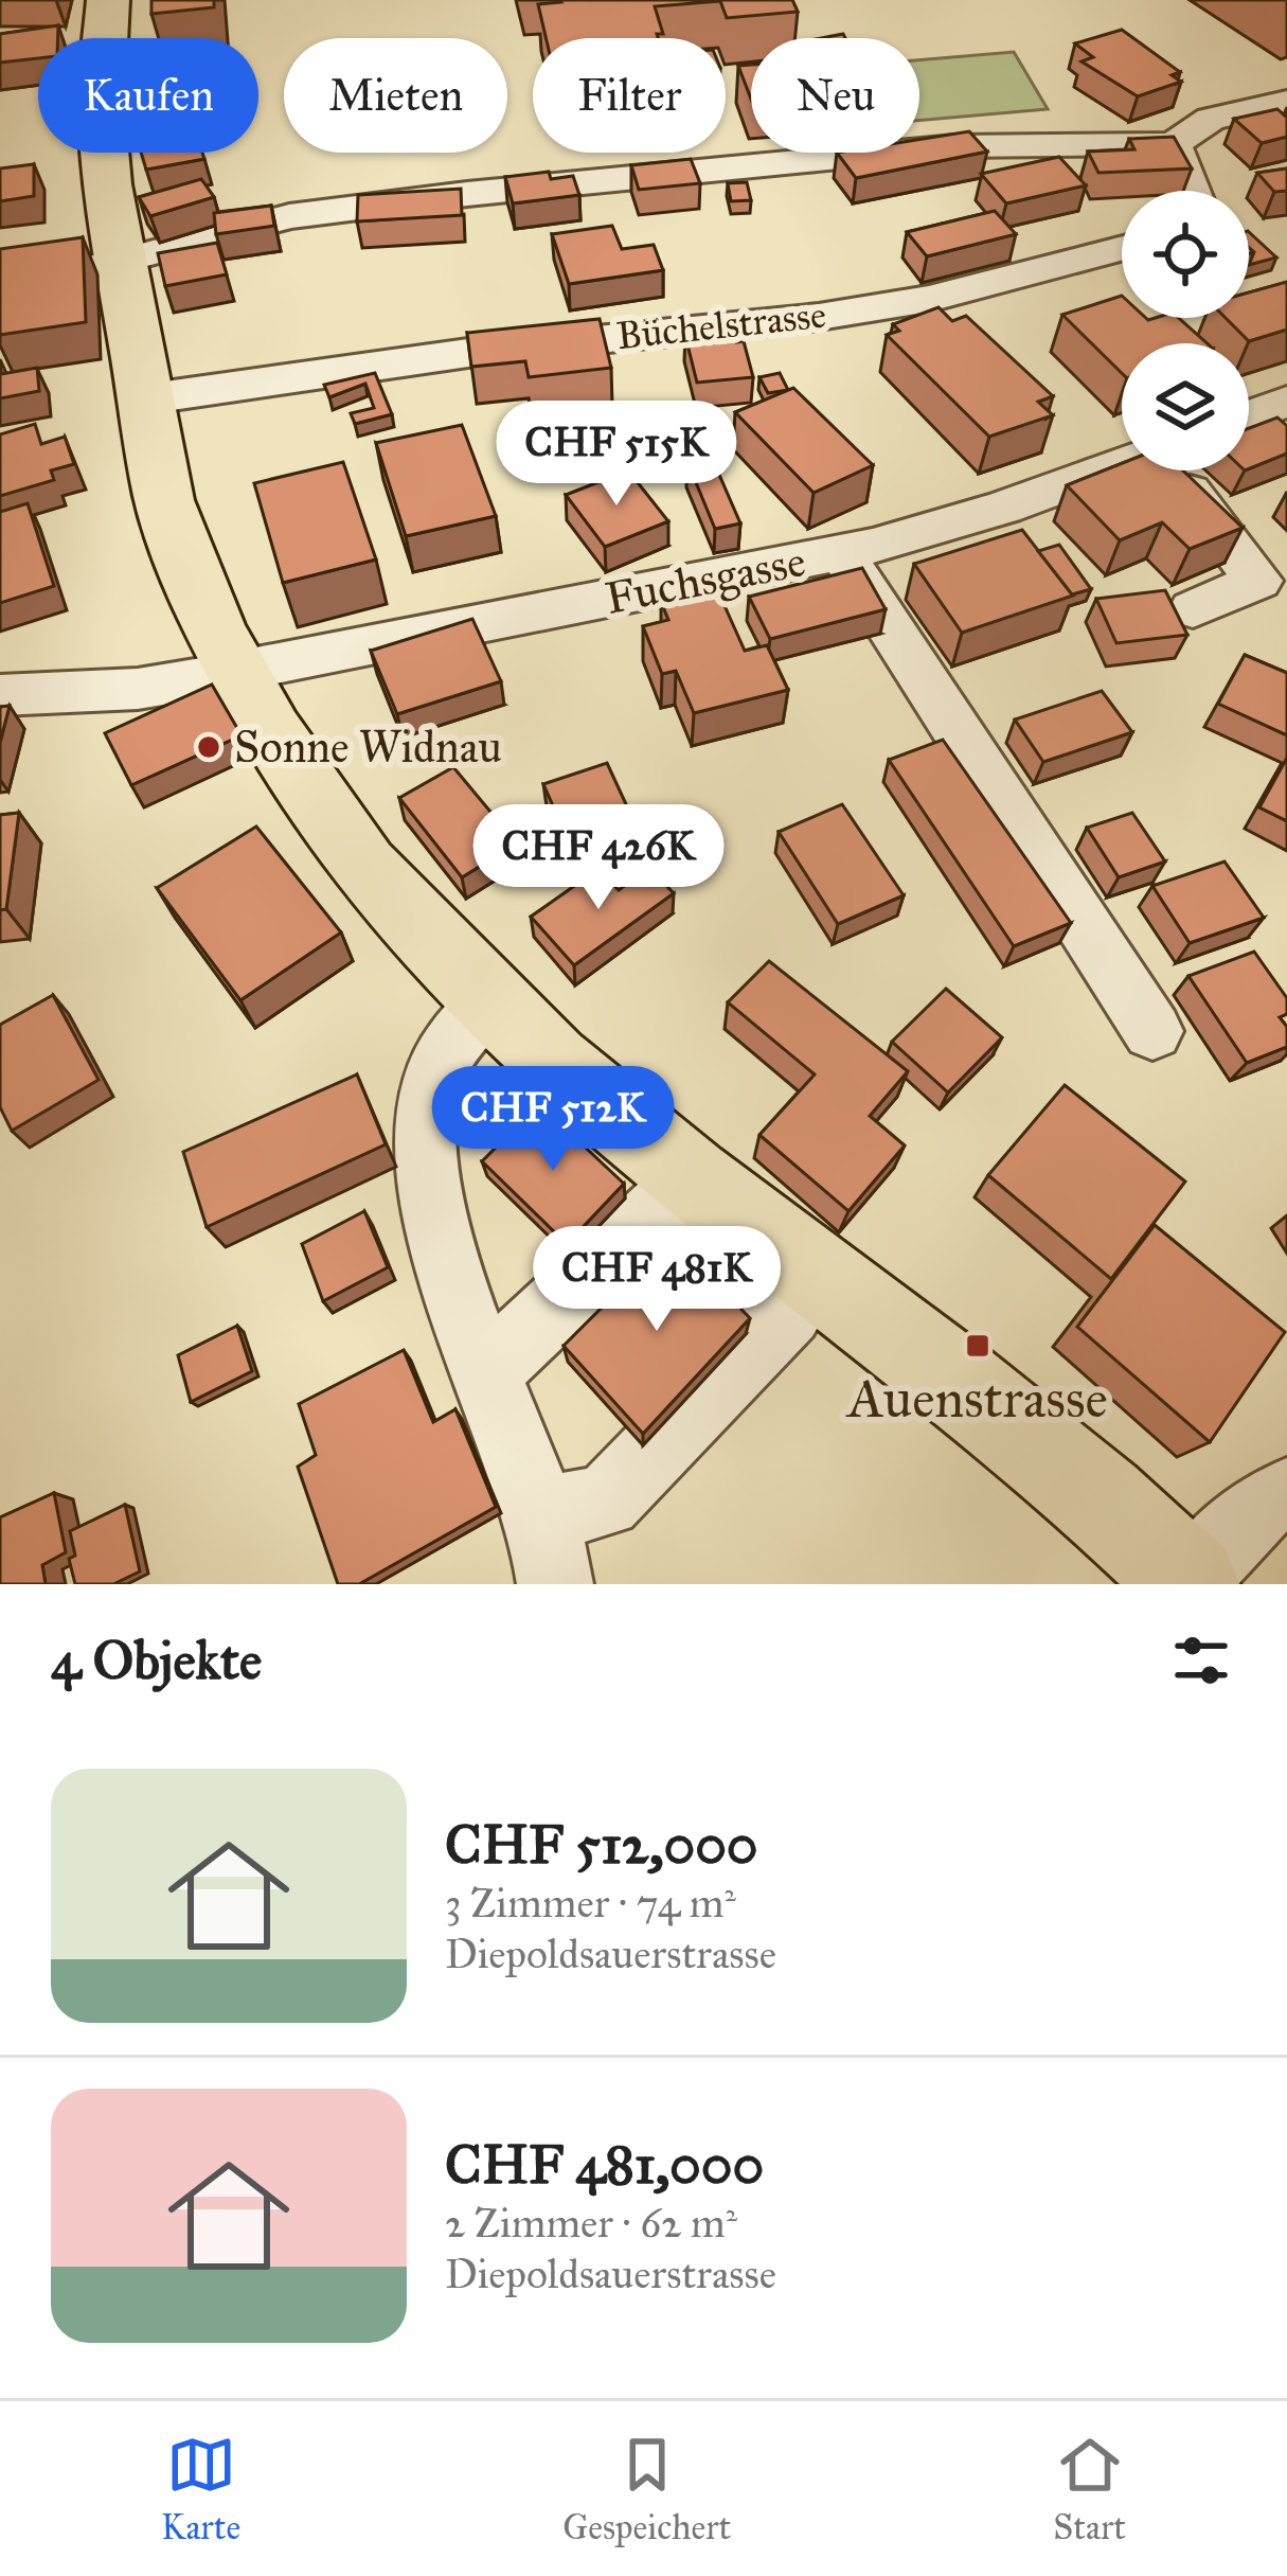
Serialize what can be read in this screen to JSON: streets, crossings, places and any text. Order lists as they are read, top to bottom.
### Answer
{
  "streets": {
    "street": ["Büchelstrasse", "Fuchsgasse"]
  },
  "places": {
    "other": ["Sonne Widnau"],
    "transit": ["Auenstrasse"]
  },
  "page": {
    "chip": [
      "Kaufen",
      "Mieten",
      "Filter",
      "Neu"
    ],
    "price": [
      "CHF 515K",
      "CHF 426K",
      "CHF 512K",
      "CHF 481K"
    ],
    "heading": "4 Objekte",
    "list": [
      {
        "name": "CHF 512,000",
        "note": "3 Zimmer · 74 m² · Diepoldsauerstrasse"
      },
      {
        "name": "CHF 481,000",
        "note": "2 Zimmer · 62 m² · Diepoldsauerstrasse"
      }
    ],
    "tabs": ["Karte", "Gespeichert", "Start"]
  }
}
